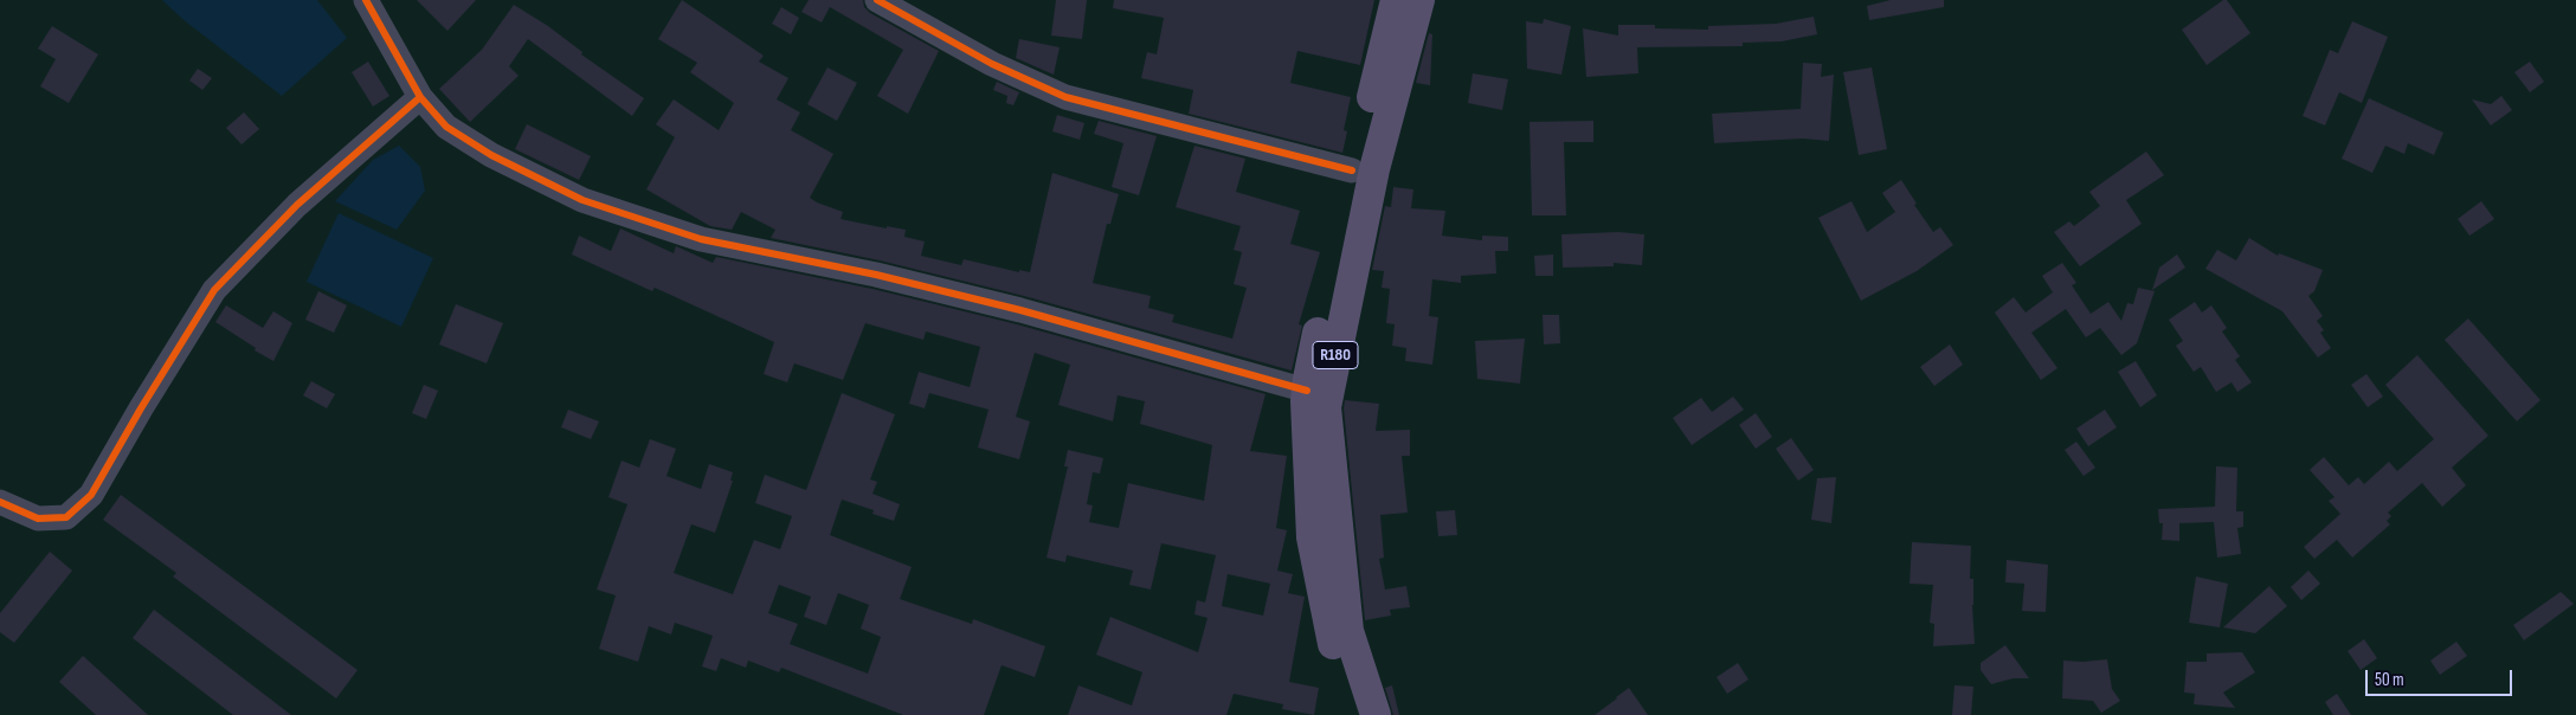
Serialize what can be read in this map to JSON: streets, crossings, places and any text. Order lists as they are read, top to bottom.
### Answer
{
  "streets": {
    "main road": ["R180"]
  },
  "scale_bar": "50 m"
}
